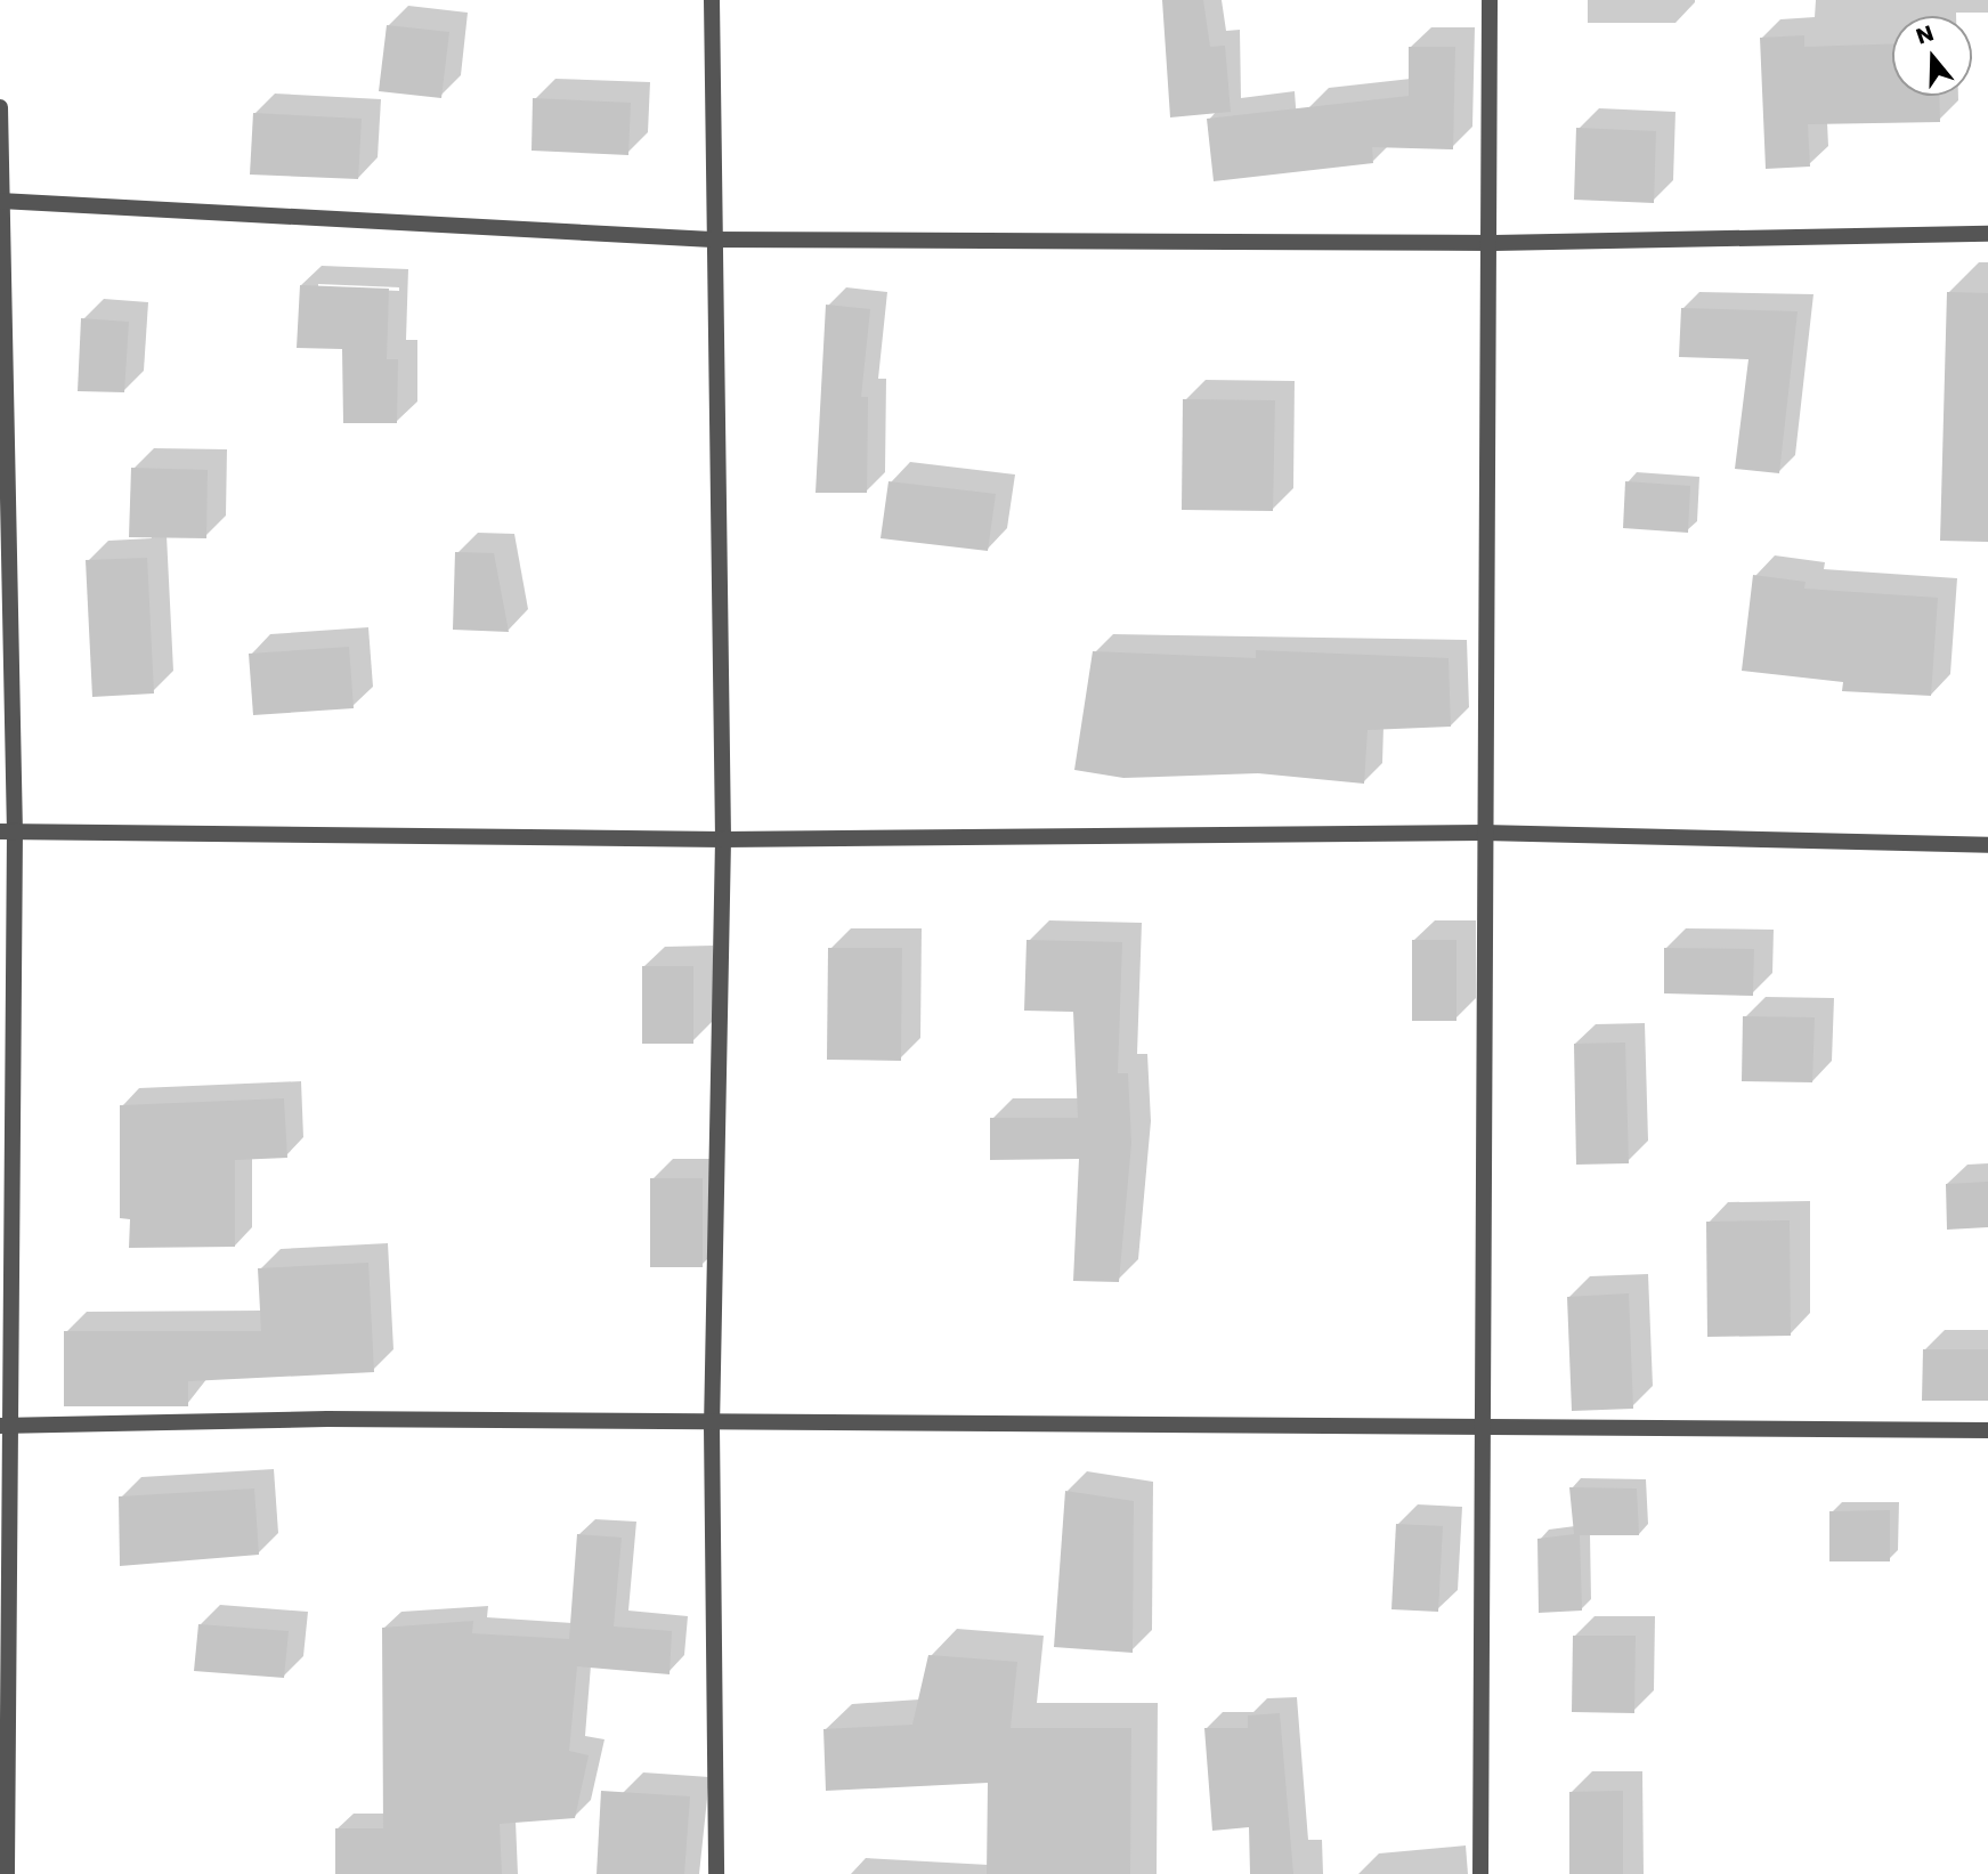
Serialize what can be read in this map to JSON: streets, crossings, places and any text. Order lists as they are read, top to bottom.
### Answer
{
  "north": "top"
}
